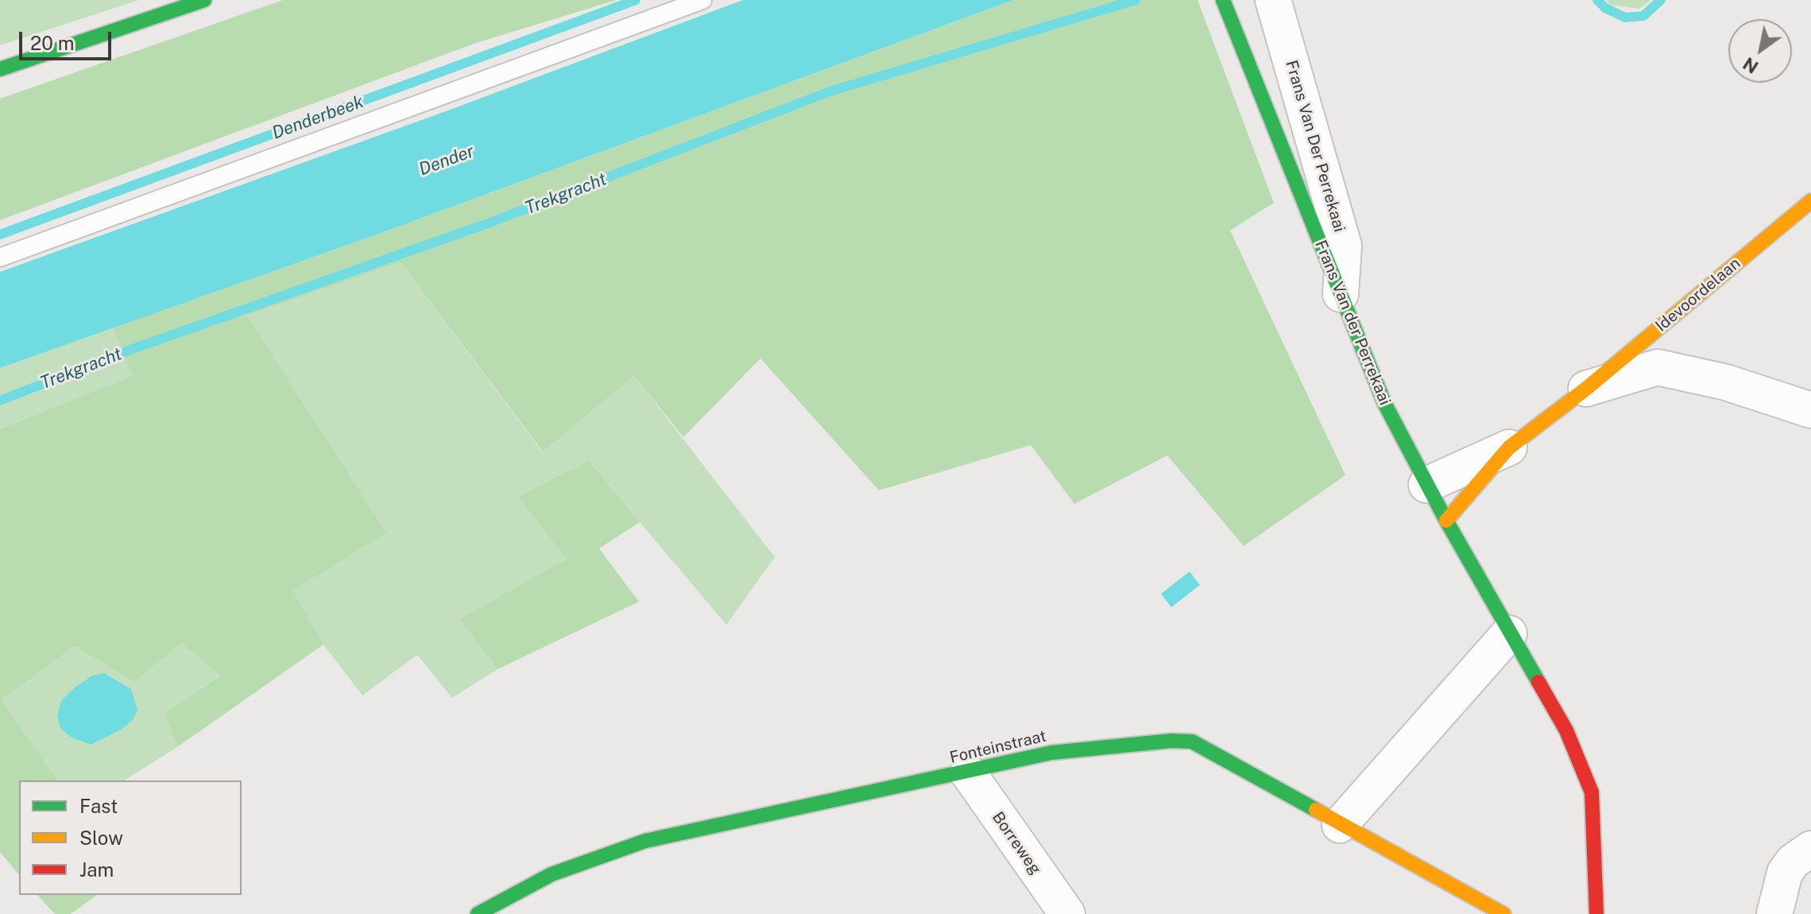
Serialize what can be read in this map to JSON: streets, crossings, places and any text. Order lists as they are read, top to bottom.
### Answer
{
  "streets": {
    "street": [
      "Frans Van Der Perrekaai",
      "Idevoordelaan",
      "Frans Van der Perrekaai",
      "Fonteinstraat",
      "Borreweg"
    ]
  },
  "crossings": [
    ["Frans Van Der Perrekaai", "Frans Van der Perrekaai"],
    ["Idevoordelaan", "Frans Van der Perrekaai"],
    ["Fonteinstraat", "Borreweg"]
  ],
  "water": ["Denderbeek", "Dender", "Trekgracht"],
  "legend": ["Fast", "Slow", "Jam"],
  "scale_bar": "20 m",
  "north": "bottom left"
}
